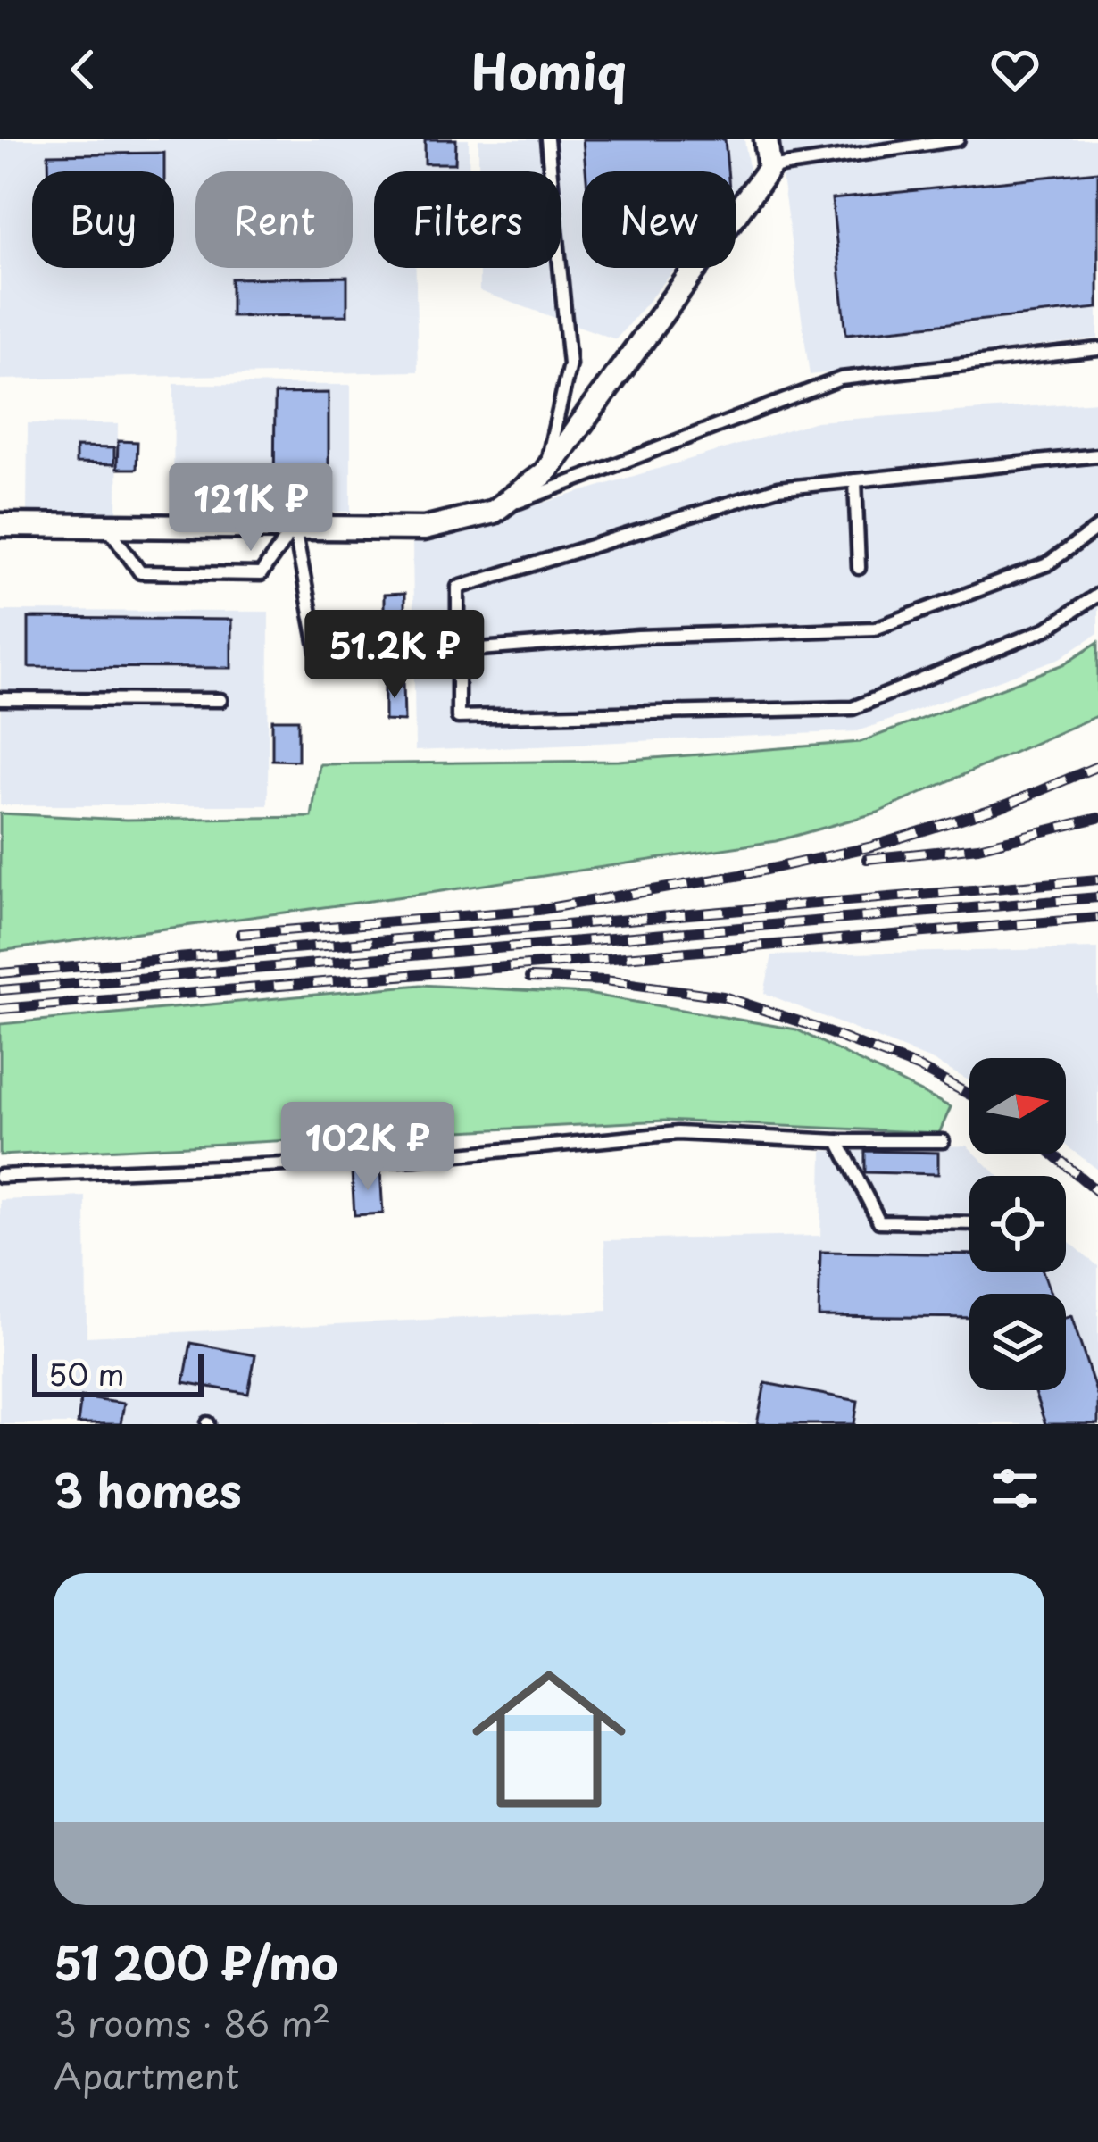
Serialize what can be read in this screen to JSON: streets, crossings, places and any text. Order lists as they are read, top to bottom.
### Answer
{
  "scale_bar": "50 m",
  "north": "right",
  "page": {
    "header": "Homiq",
    "chip": [
      "Buy",
      "Rent",
      "Filters",
      "New"
    ],
    "price": ["121K ₽", "51.2K ₽", "102K ₽"],
    "scale": "50 m",
    "heading": "3 homes",
    "list": [
      {
        "name": "51 200 ₽/mo",
        "note": "3 rooms · 86 m² · Apartment"
      }
    ]
  }
}
